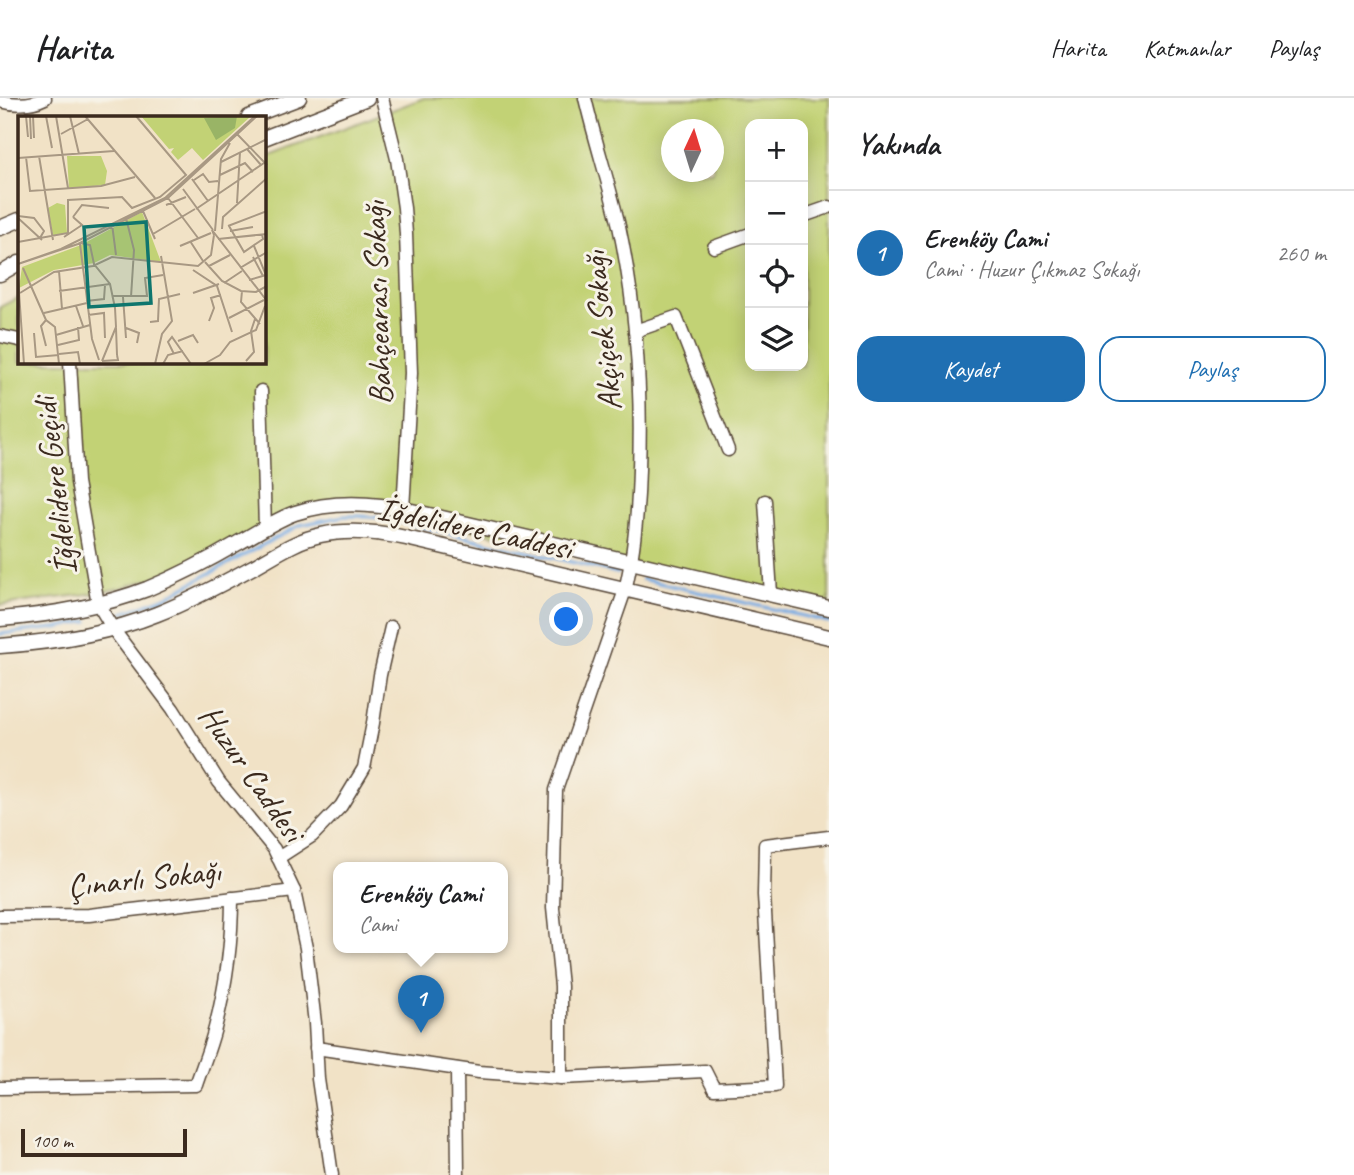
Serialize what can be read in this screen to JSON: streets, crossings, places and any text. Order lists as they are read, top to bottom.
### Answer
{
  "streets": {
    "street": [
      "Bahçearası Sokağı",
      "Akçiçek Sokağı",
      "İğdelidere Geçidi",
      "İğdelidere Caddesi",
      "Huzur Caddesi",
      "Çınarlı Sokağı"
    ]
  },
  "crossings": [
    ["Bahçearası Sokağı", "İğdelidere Caddesi"],
    ["Akçiçek Sokağı", "İğdelidere Caddesi"],
    ["İğdelidere Geçidi", "İğdelidere Caddesi"],
    ["İğdelidere Geçidi", "Huzur Caddesi"],
    ["İğdelidere Caddesi", "Huzur Caddesi"],
    ["Huzur Caddesi", "Çınarlı Sokağı"]
  ],
  "scale_bar": "100 m",
  "north": "top",
  "page": {
    "header": "Harita",
    "nav": ["Harita", "Katmanlar", "Paylaş"],
    "heading": "Yakında",
    "map_buttons": ["+", "−"],
    "list": [
      {
        "mark": "1",
        "name": "Erenköy Cami",
        "note": "Cami · Huzur Çıkmaz Sokağı",
        "value": "260 m"
      }
    ],
    "buttons": ["Kaydet", "Paylaş"],
    "popup": ["Erenköy Cami", "Cami"],
    "pins": "1",
    "scale": "100 m"
  }
}
